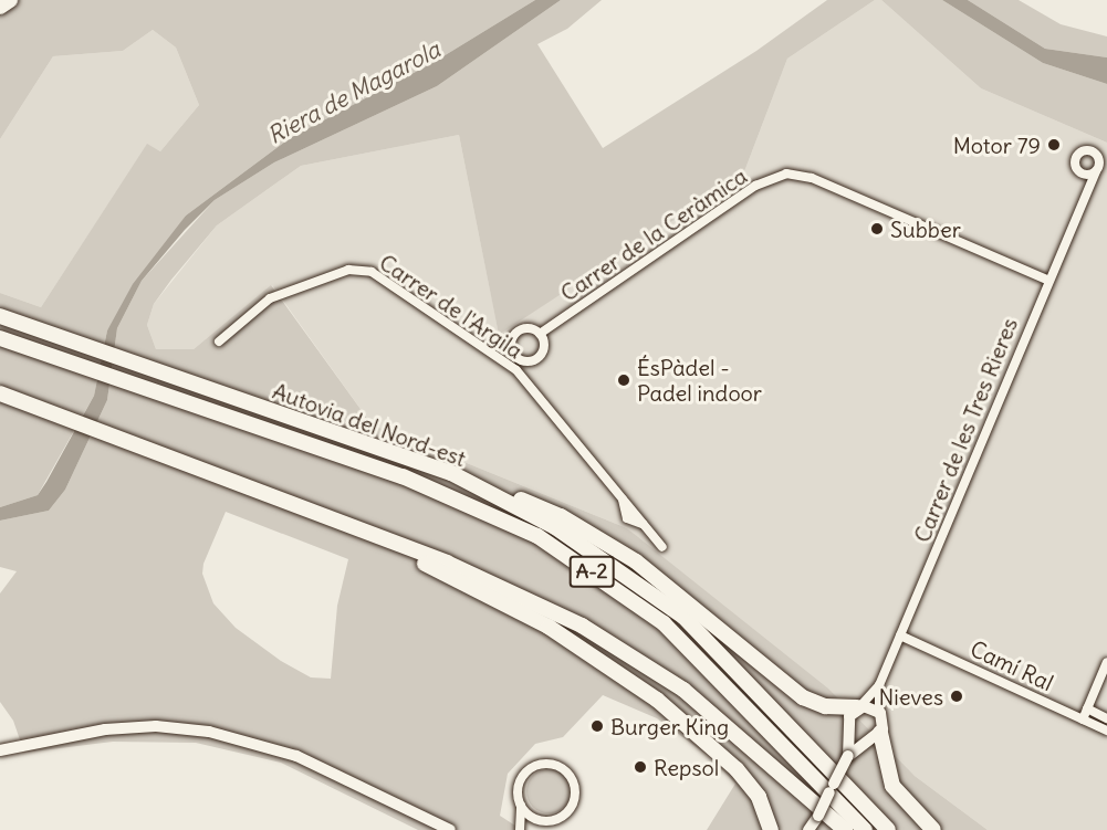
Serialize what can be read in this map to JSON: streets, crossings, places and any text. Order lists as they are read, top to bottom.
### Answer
{
  "streets": {
    "highway": ["Autovia del Nord-est", "A-2"],
    "street": [
      "Carrer de la Ceràmica",
      "Carrer de l'Argila",
      "Carrer de les Tres Rieres",
      "Camí Ral"
    ]
  },
  "crossings": [
    ["Carrer de la Ceràmica", "Carrer de les Tres Rieres"],
    ["Carrer de les Tres Rieres", "Camí Ral"]
  ],
  "water": ["Riera de Magarola"],
  "places": [
    "Motor 79",
    "Subber",
    "ÉsPàdel - Padel indoor",
    "Nieves",
    "Burger King",
    "Repsol"
  ]
}
